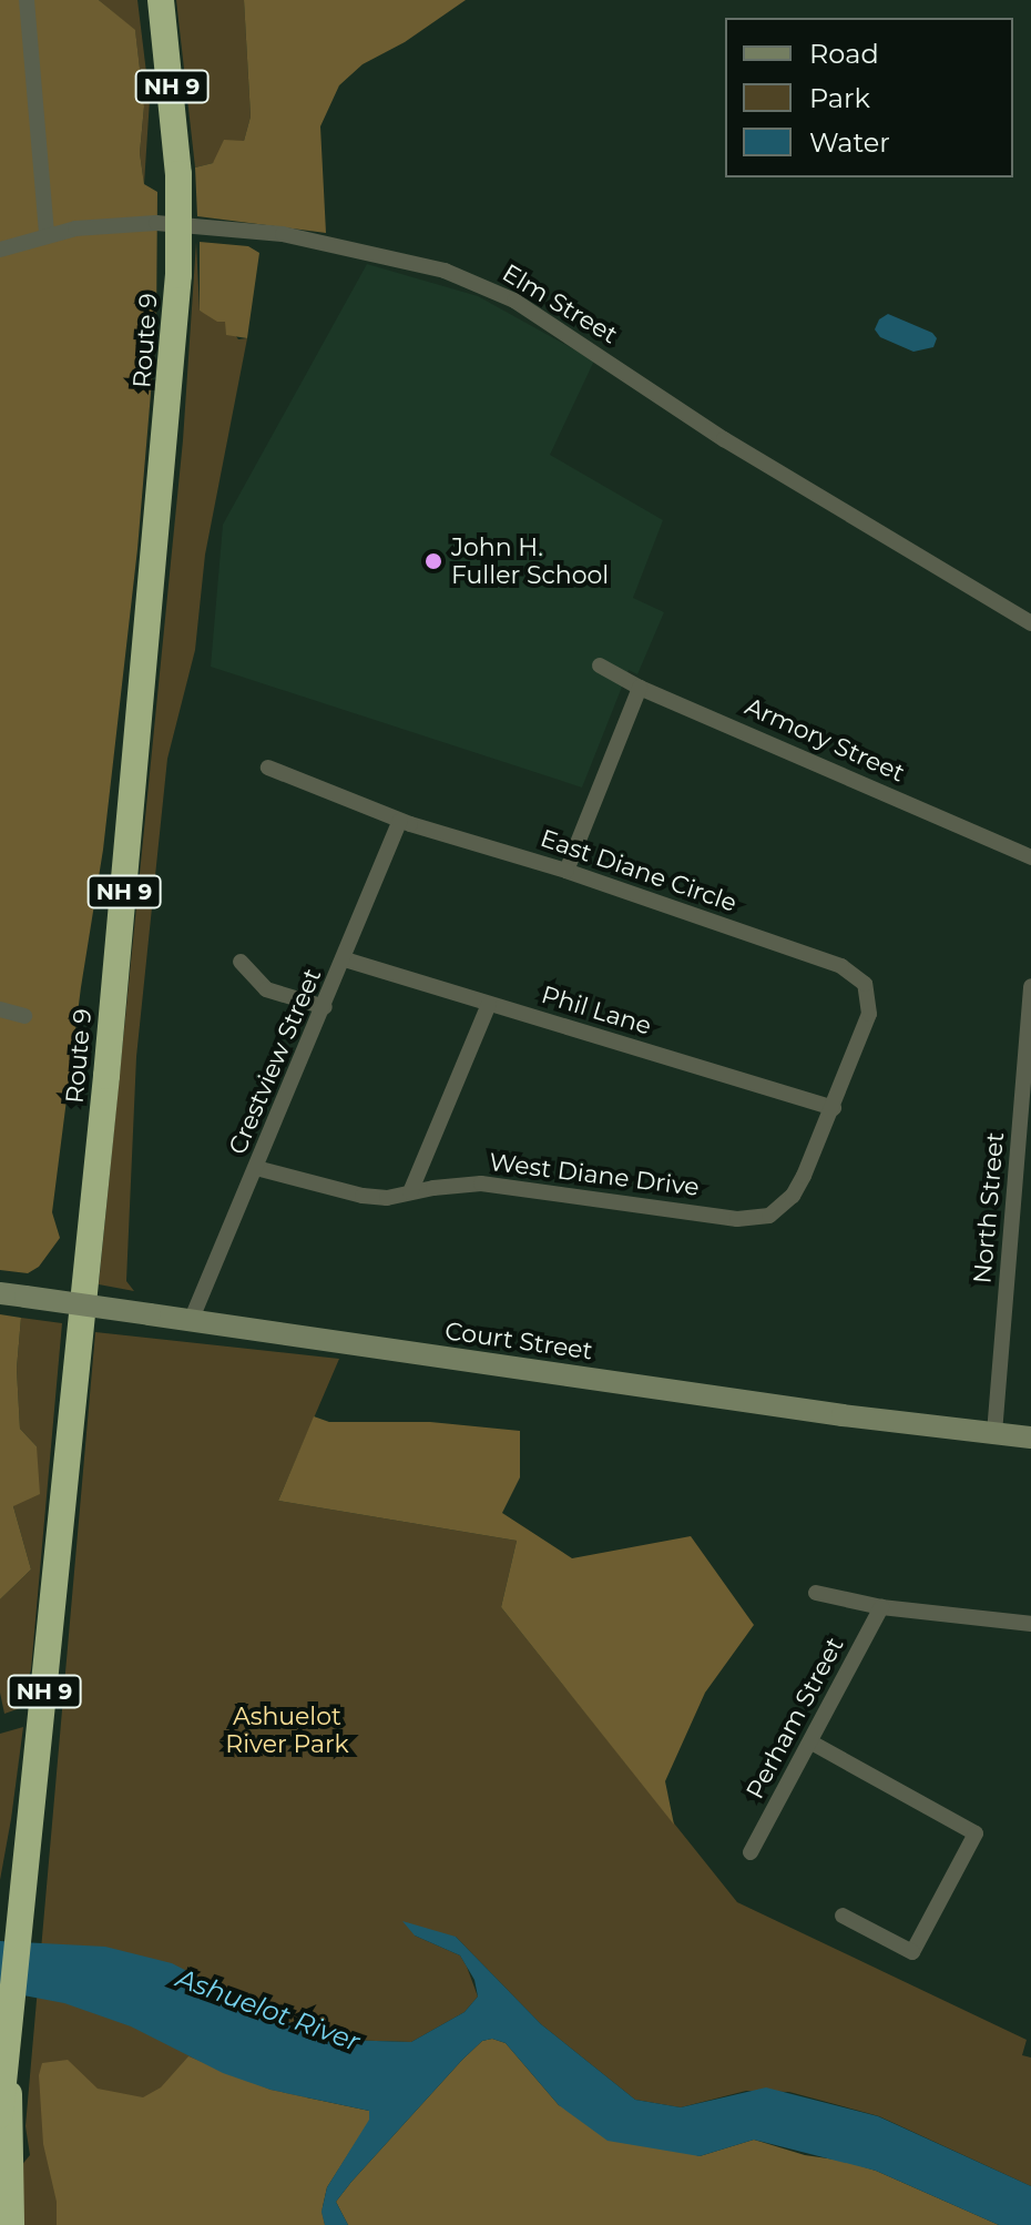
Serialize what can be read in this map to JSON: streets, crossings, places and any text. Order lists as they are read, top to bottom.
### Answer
{
  "streets": {
    "highway": ["NH 9", "Route 9"],
    "main road": ["Court Street"],
    "street": [
      "Elm Street",
      "Armory Street",
      "East Diane Circle",
      "Phil Lane",
      "Crestview Street",
      "West Diane Drive",
      "North Street",
      "Perham Street"
    ]
  },
  "crossings": [
    ["NH 9", "Route 9"],
    ["East Diane Circle", "Phil Lane"],
    ["East Diane Circle", "Crestview Street"],
    ["East Diane Circle", "West Diane Drive"],
    ["Phil Lane", "Crestview Street"],
    ["Phil Lane", "West Diane Drive"],
    ["Crestview Street", "West Diane Drive"],
    ["Crestview Street", "Court Street"],
    ["North Street", "Court Street"]
  ],
  "water": ["Ashuelot River"],
  "parks": ["Ashuelot River Park"],
  "places": ["John H. Fuller School"],
  "legend": ["Road", "Park", "Water"]
}
